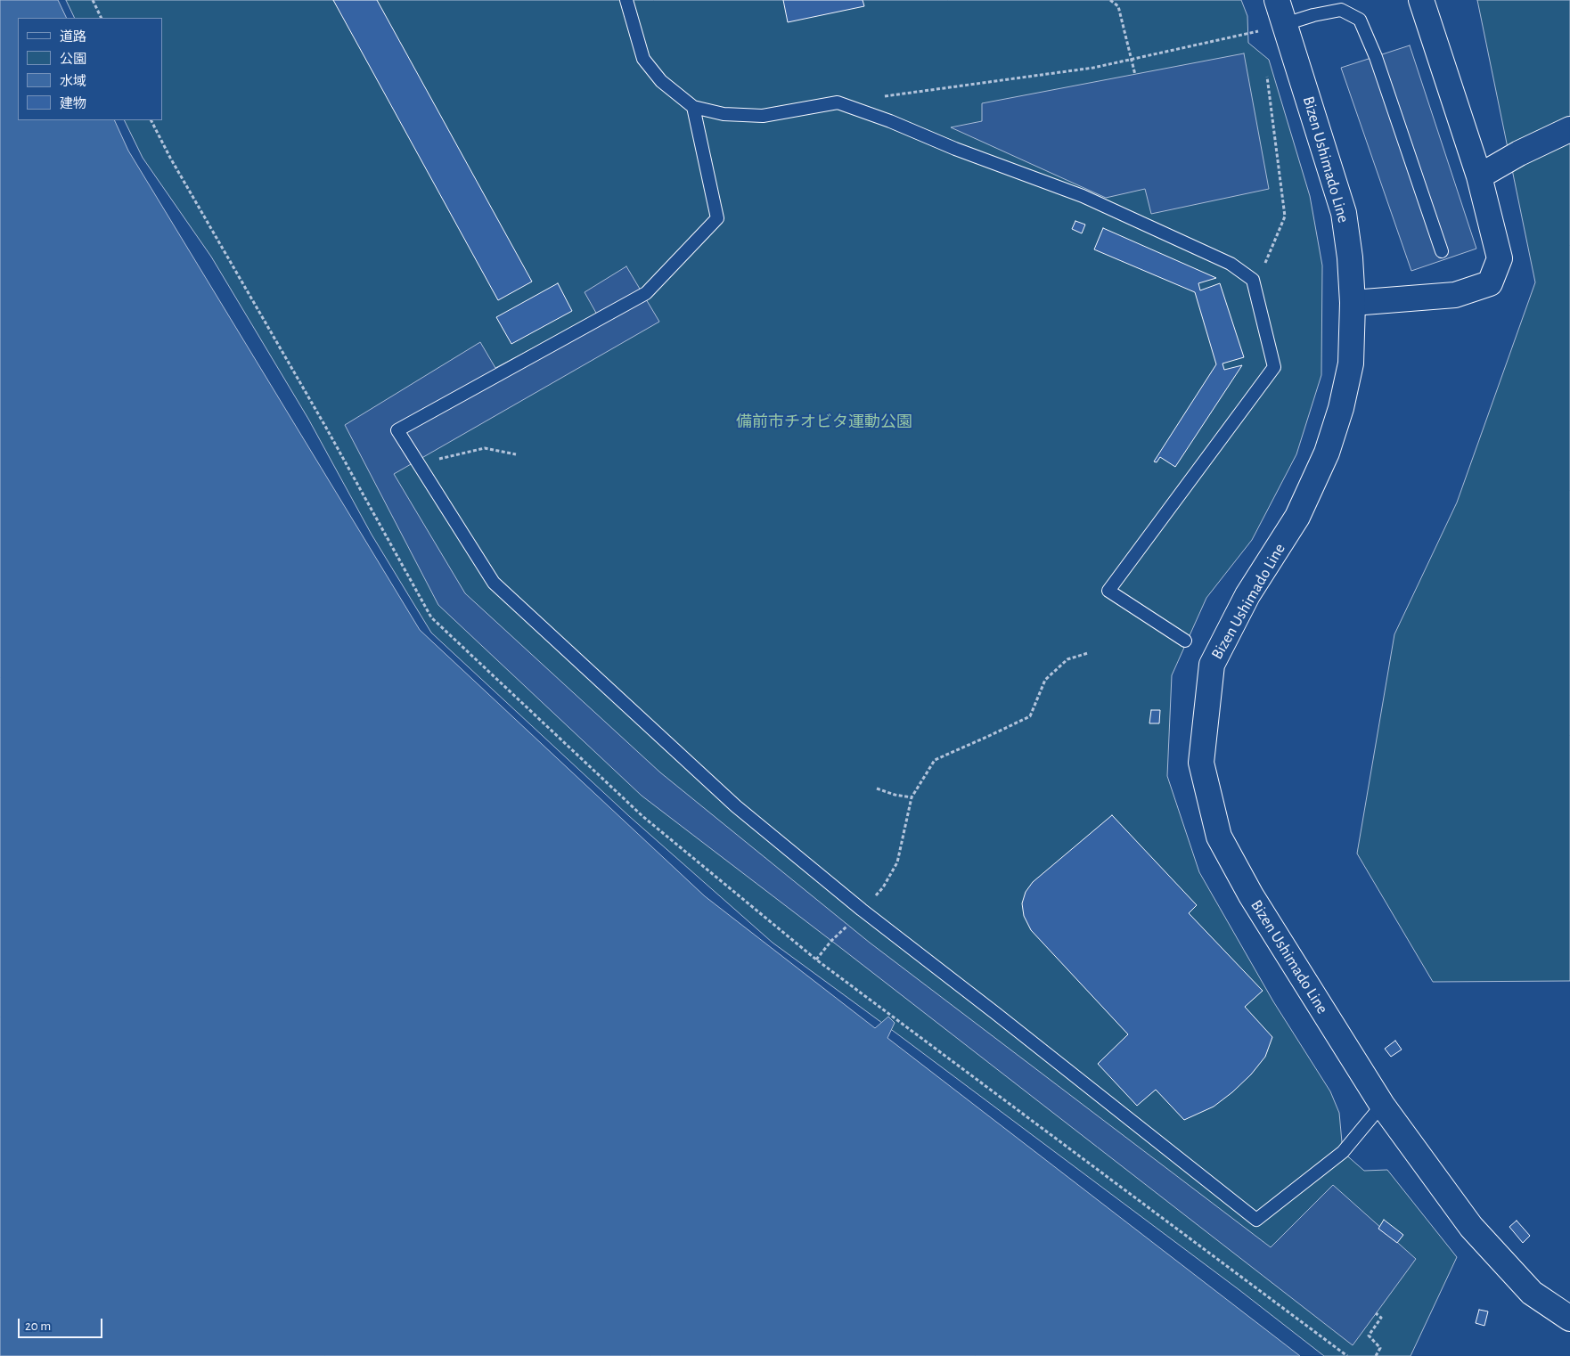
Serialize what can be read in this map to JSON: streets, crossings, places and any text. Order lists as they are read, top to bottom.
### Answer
{
  "streets": {
    "main road": ["Bizen Ushimado Line"]
  },
  "parks": ["備前市チオビタ運動公園"],
  "legend": [
    "道路",
    "公園",
    "水域",
    "建物"
  ],
  "scale_bar": "20 m"
}
